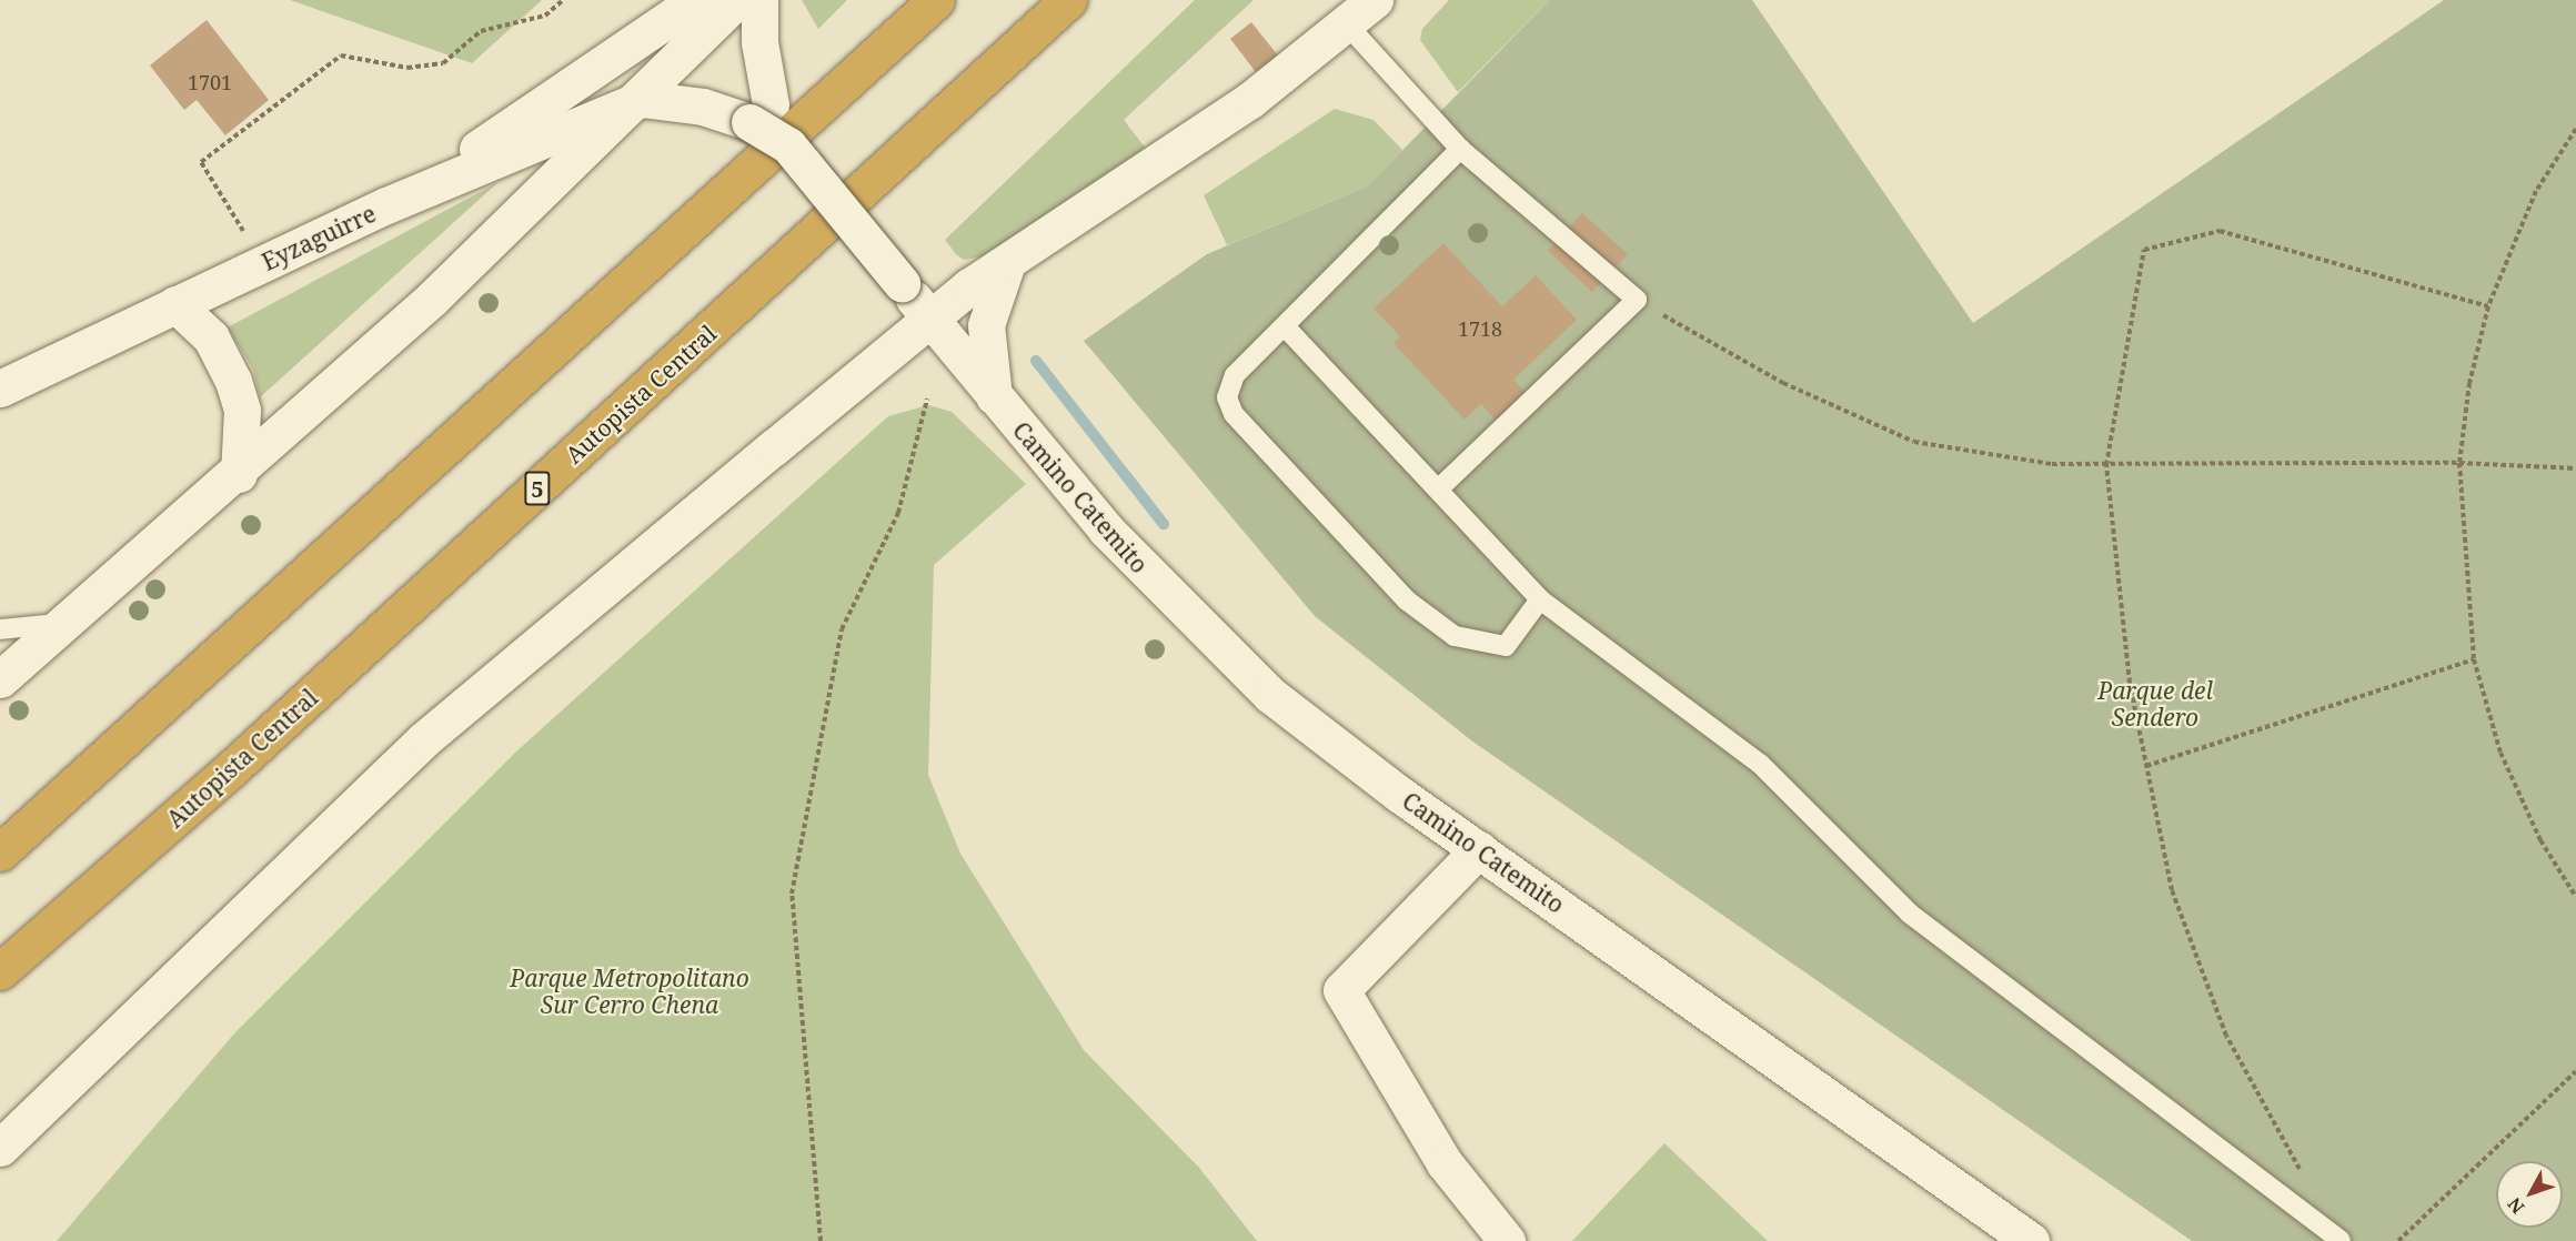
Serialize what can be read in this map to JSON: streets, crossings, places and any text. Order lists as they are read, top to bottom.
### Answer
{
  "streets": {
    "highway": ["Autopista Central", "5"],
    "main road": ["Eyzaguirre", "Camino Catemito"]
  },
  "parks": ["Parque del Sendero", "Parque Metropolitano Sur Cerro Chena"],
  "house_numbers": ["1701", "1718"],
  "north": "bottom left"
}
